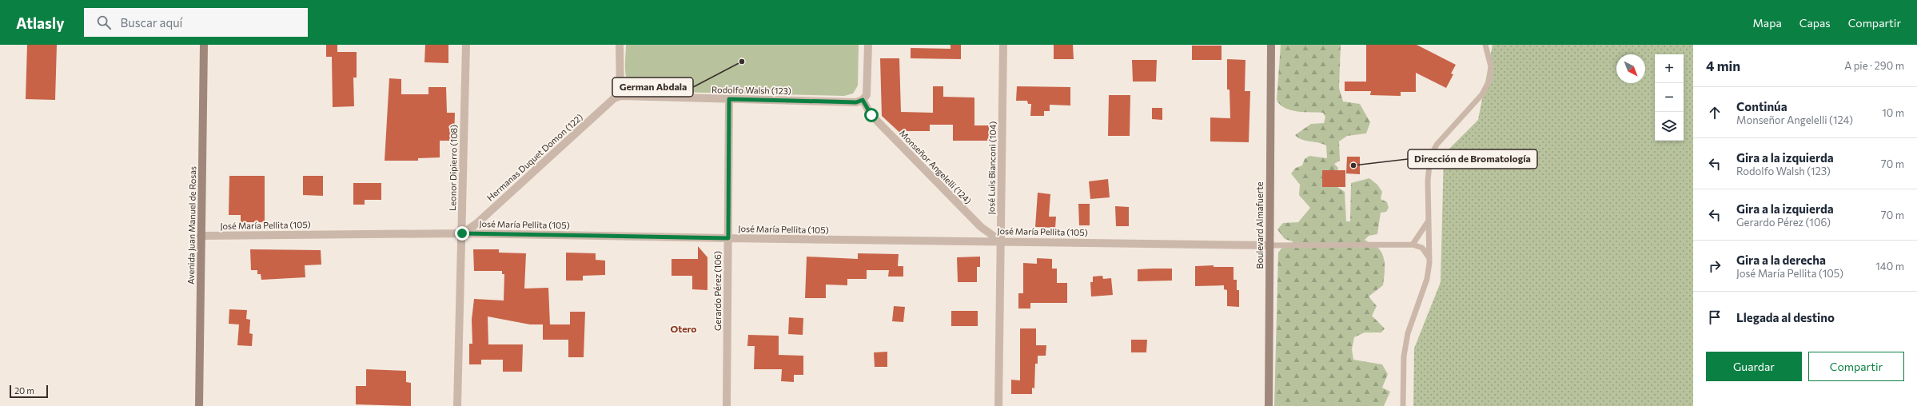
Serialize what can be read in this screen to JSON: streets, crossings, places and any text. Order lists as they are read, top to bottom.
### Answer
{
  "streets": {
    "main road": ["Avenida Juan Manuel de Rosas", "Boulevard Almafuerte"],
    "street": [
      "Rodolfo Walsh (123)",
      "Hermanas Duquet Domon (122)",
      "Monseñor Angelelli (124)",
      "Leonor Dipierro (108)",
      "José Luis Bianconi (104)",
      "José María Pellita (105)",
      "Gerardo Pérez (106)"
    ]
  },
  "crossings": [
    ["Rodolfo Walsh (123)", "Hermanas Duquet Domon (122)"],
    ["Rodolfo Walsh (123)", "Monseñor Angelelli (124)"],
    ["Rodolfo Walsh (123)", "Gerardo Pérez (106)"],
    ["Hermanas Duquet Domon (122)", "Leonor Dipierro (108)"],
    ["Hermanas Duquet Domon (122)", "José María Pellita (105)"],
    ["Monseñor Angelelli (124)", "José Luis Bianconi (104)"],
    ["Monseñor Angelelli (124)", "José María Pellita (105)"],
    ["Leonor Dipierro (108)", "José María Pellita (105)"],
    ["José Luis Bianconi (104)", "José María Pellita (105)"],
    ["José María Pellita (105)", "Avenida Juan Manuel de Rosas"],
    ["José María Pellita (105)", "Boulevard Almafuerte"],
    ["José María Pellita (105)", "Gerardo Pérez (106)"]
  ],
  "districts": ["Otero"],
  "places": ["German Abdala", "Dirección de Bromatología"],
  "scale_bar": "20 m",
  "north": "bottom right",
  "page": {
    "header": "Atlasly",
    "search": "Buscar aquí",
    "nav": ["Mapa", "Capas", "Compartir"],
    "heading": ["4 min", "A pie · 290 m"],
    "map_buttons": ["+", "−"],
    "list": [
      ["Continúa", "Monseñor Angelelli (124)", "10 m"],
      ["Gira a la izquierda", "Rodolfo Walsh (123)", "70 m"],
      ["Gira a la izquierda", "Gerardo Pérez (106)", "70 m"],
      ["Gira a la derecha", "José María Pellita (105)", "140 m"],
      "Llegada al destino"
    ],
    "buttons": ["Guardar", "Compartir"],
    "scale": "20 m"
  }
}
